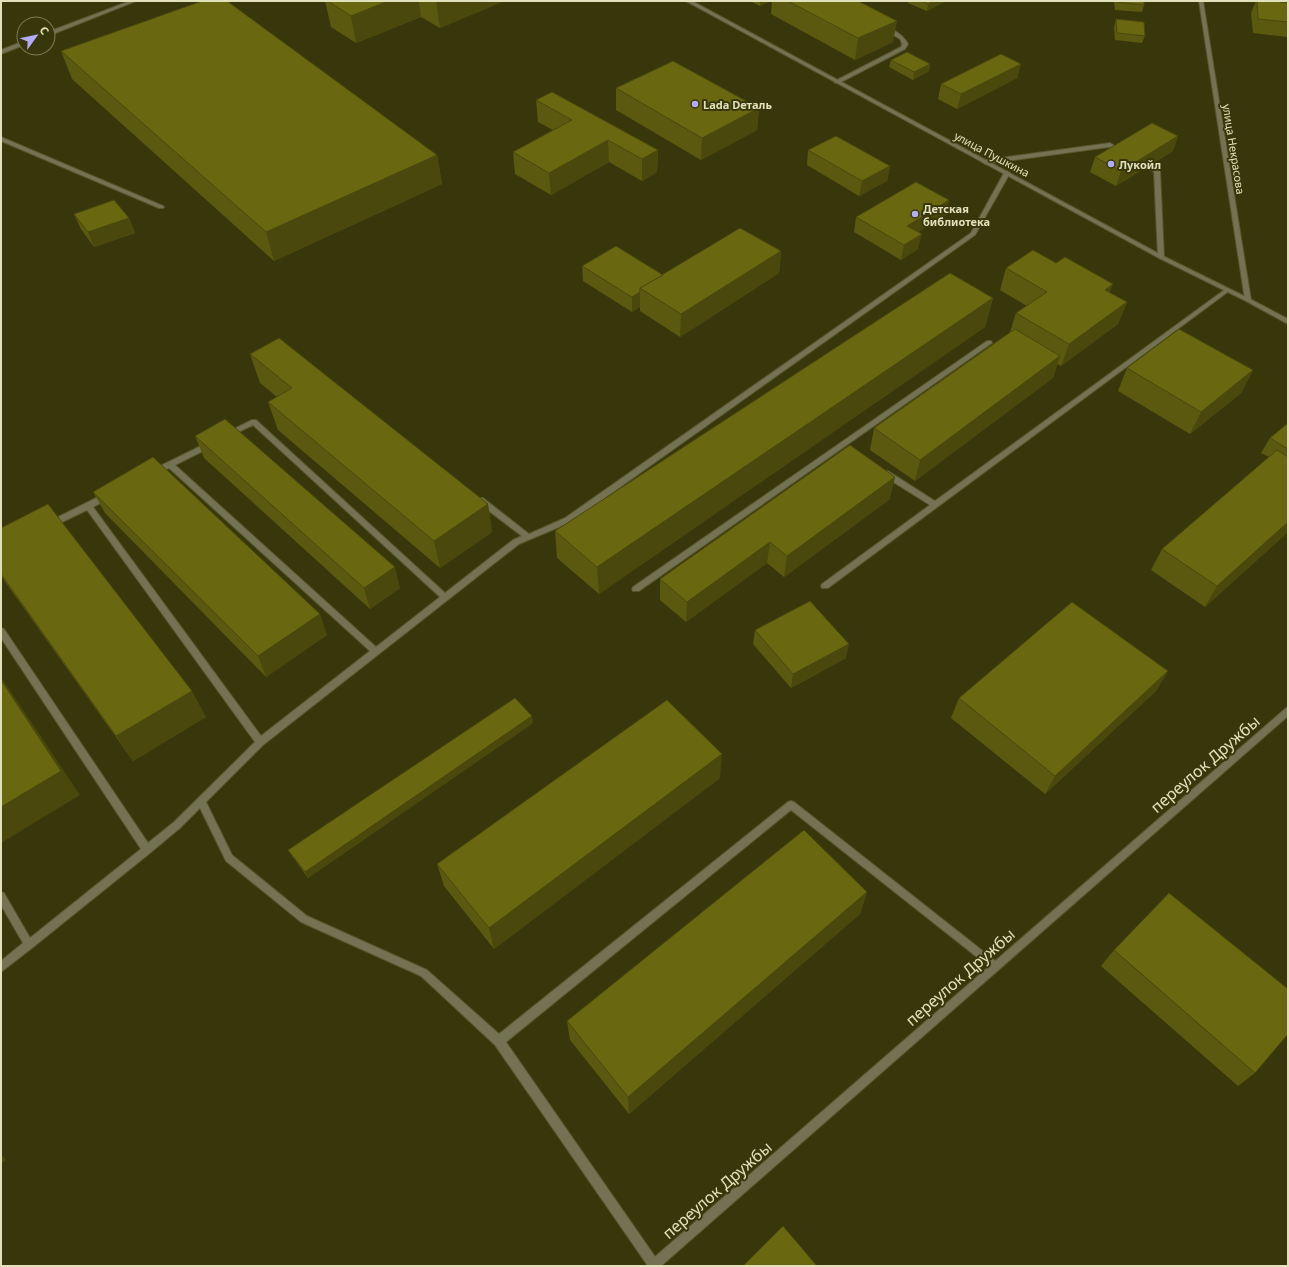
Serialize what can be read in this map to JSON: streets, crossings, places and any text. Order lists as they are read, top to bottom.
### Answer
{
  "streets": {
    "street": ["улица Некрасова", "улица Пушкина", "переулок Дружбы"]
  },
  "crossings": [
    ["улица Некрасова", "улица Пушкина"]
  ],
  "places": ["Lada Dеталь", "Лукойл", "Детская библиотека"],
  "north": "top right"
}
